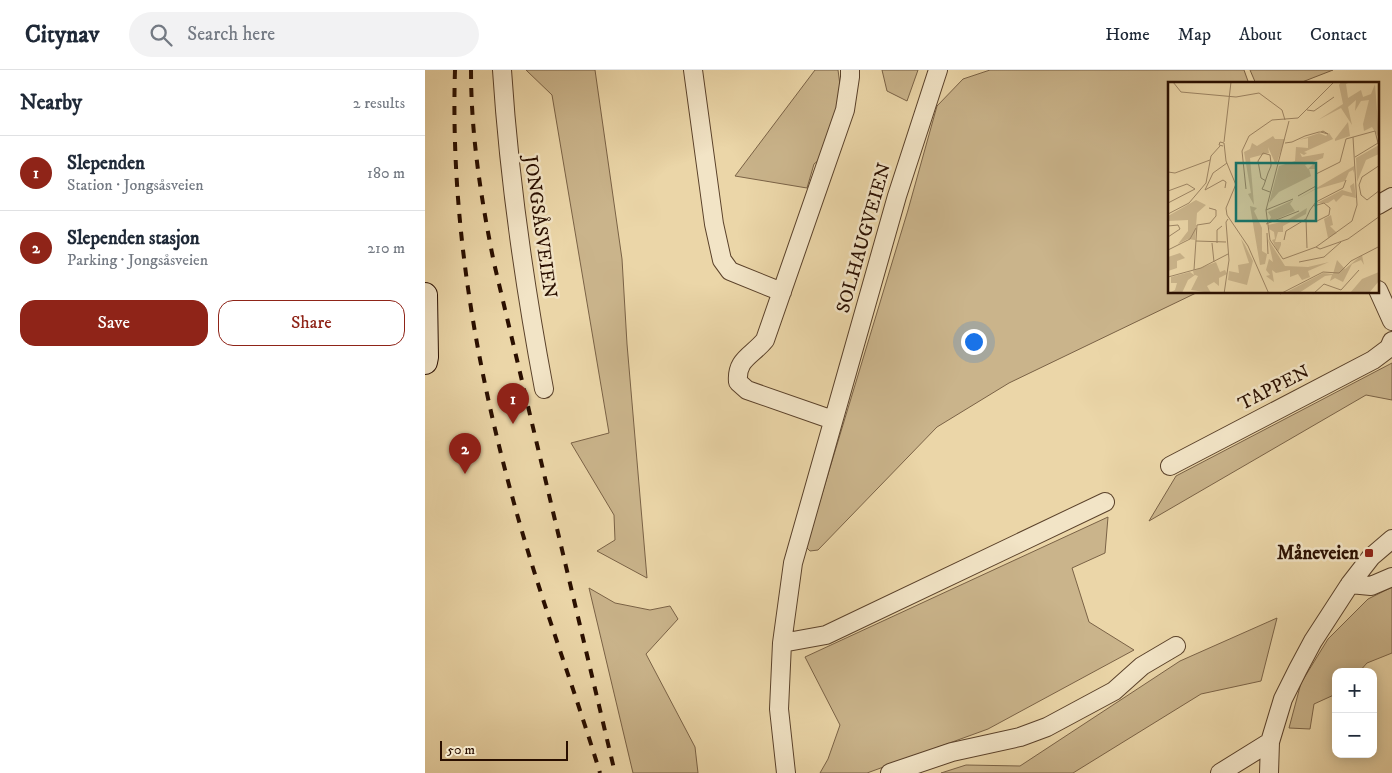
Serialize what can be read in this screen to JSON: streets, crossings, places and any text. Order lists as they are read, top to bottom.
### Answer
{
  "streets": {
    "street": ["JONGSÅSVEIEN", "SOLHAUGVEIEN", "TAPPEN"]
  },
  "places": {
    "transit": ["Måneveien"]
  },
  "scale_bar": "50 m",
  "page": {
    "header": "Citynav",
    "search": "Search here",
    "nav": [
      "Home",
      "Map",
      "About",
      "Contact"
    ],
    "heading": ["Nearby", "2 results"],
    "list": [
      {
        "mark": "1",
        "name": "Slependen",
        "note": "Station · Jongsåsveien",
        "value": "180 m"
      },
      {
        "mark": "2",
        "name": "Slependen stasjon",
        "note": "Parking · Jongsåsveien",
        "value": "210 m"
      }
    ],
    "buttons": ["Save", "Share"],
    "pins": ["1", "2"],
    "map_buttons": ["+", "−"],
    "scale": "50 m"
  }
}
